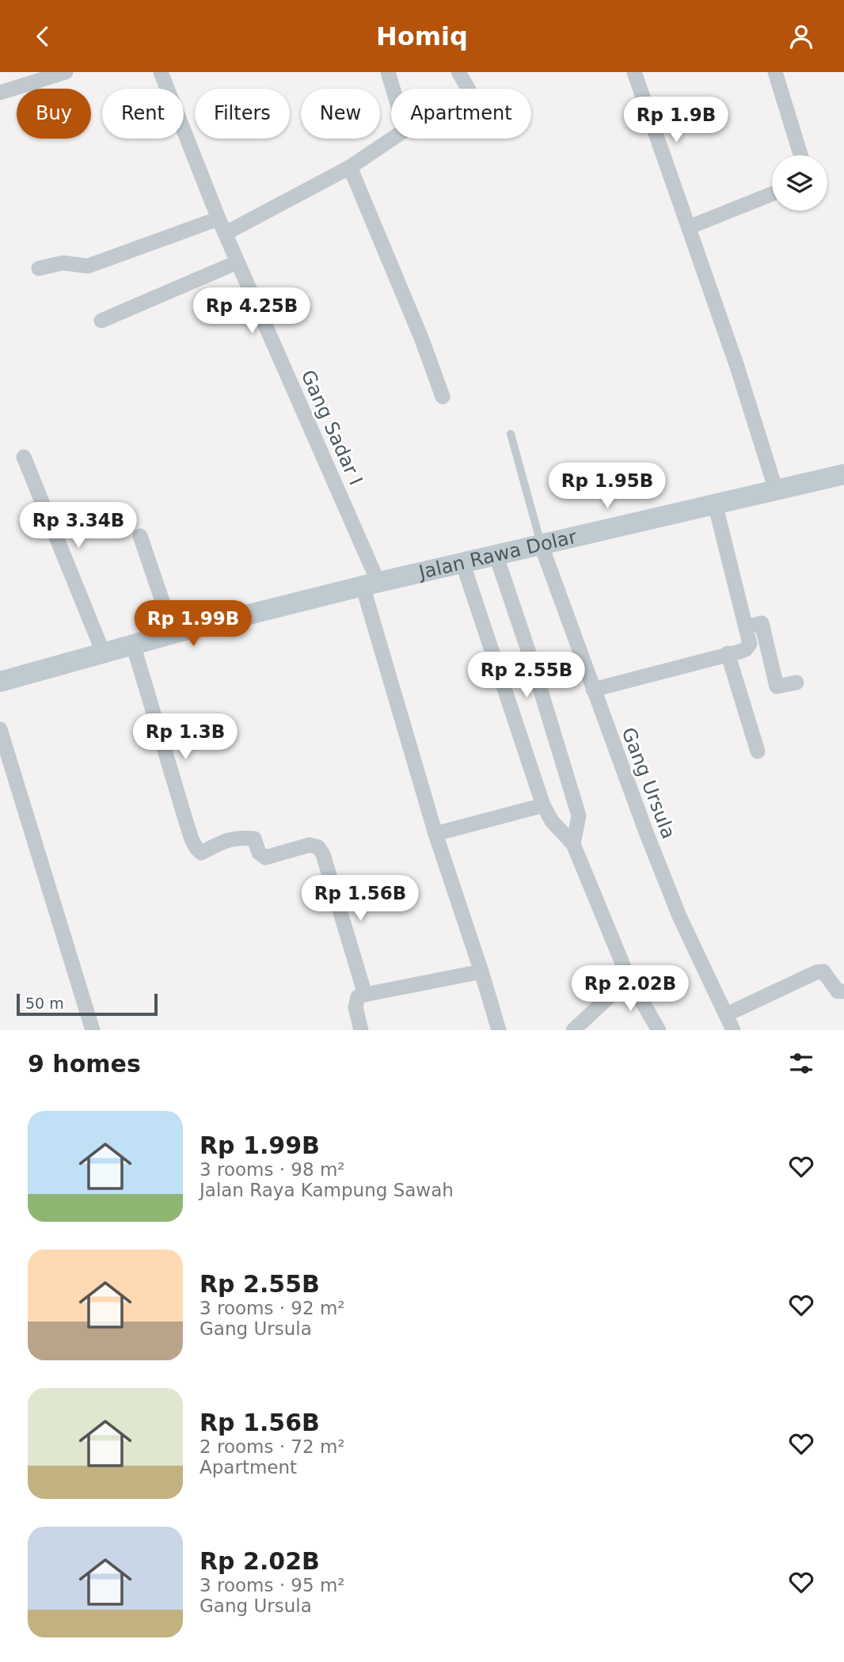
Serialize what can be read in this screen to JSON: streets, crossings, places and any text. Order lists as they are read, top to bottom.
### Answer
{
  "streets": {
    "street": ["Gang Sadar I", "Jalan Rawa Dolar", "Gang Ursula"]
  },
  "crossings": [
    ["Gang Sadar I", "Jalan Rawa Dolar"],
    ["Jalan Rawa Dolar", "Gang Ursula"]
  ],
  "scale_bar": "50 m",
  "page": {
    "header": "Homiq",
    "chip": [
      "Buy",
      "Rent",
      "Filters",
      "New",
      "Apartment"
    ],
    "price": [
      "Rp 1.9B",
      "Rp 4.25B",
      "Rp 1.95B",
      "Rp 3.34B",
      "Rp 1.99B",
      "Rp 2.55B",
      "Rp 1.3B",
      "Rp 1.56B",
      "Rp 2.02B"
    ],
    "scale": "50 m",
    "heading": "9 homes",
    "list": [
      {
        "name": "Rp 1.99B",
        "note": "3 rooms · 98 m² · Jalan Raya Kampung Sawah"
      },
      {
        "name": "Rp 2.55B",
        "note": "3 rooms · 92 m² · Gang Ursula"
      },
      {
        "name": "Rp 1.56B",
        "note": "2 rooms · 72 m² · Apartment"
      },
      {
        "name": "Rp 2.02B",
        "note": "3 rooms · 95 m² · Gang Ursula"
      }
    ]
  }
}
